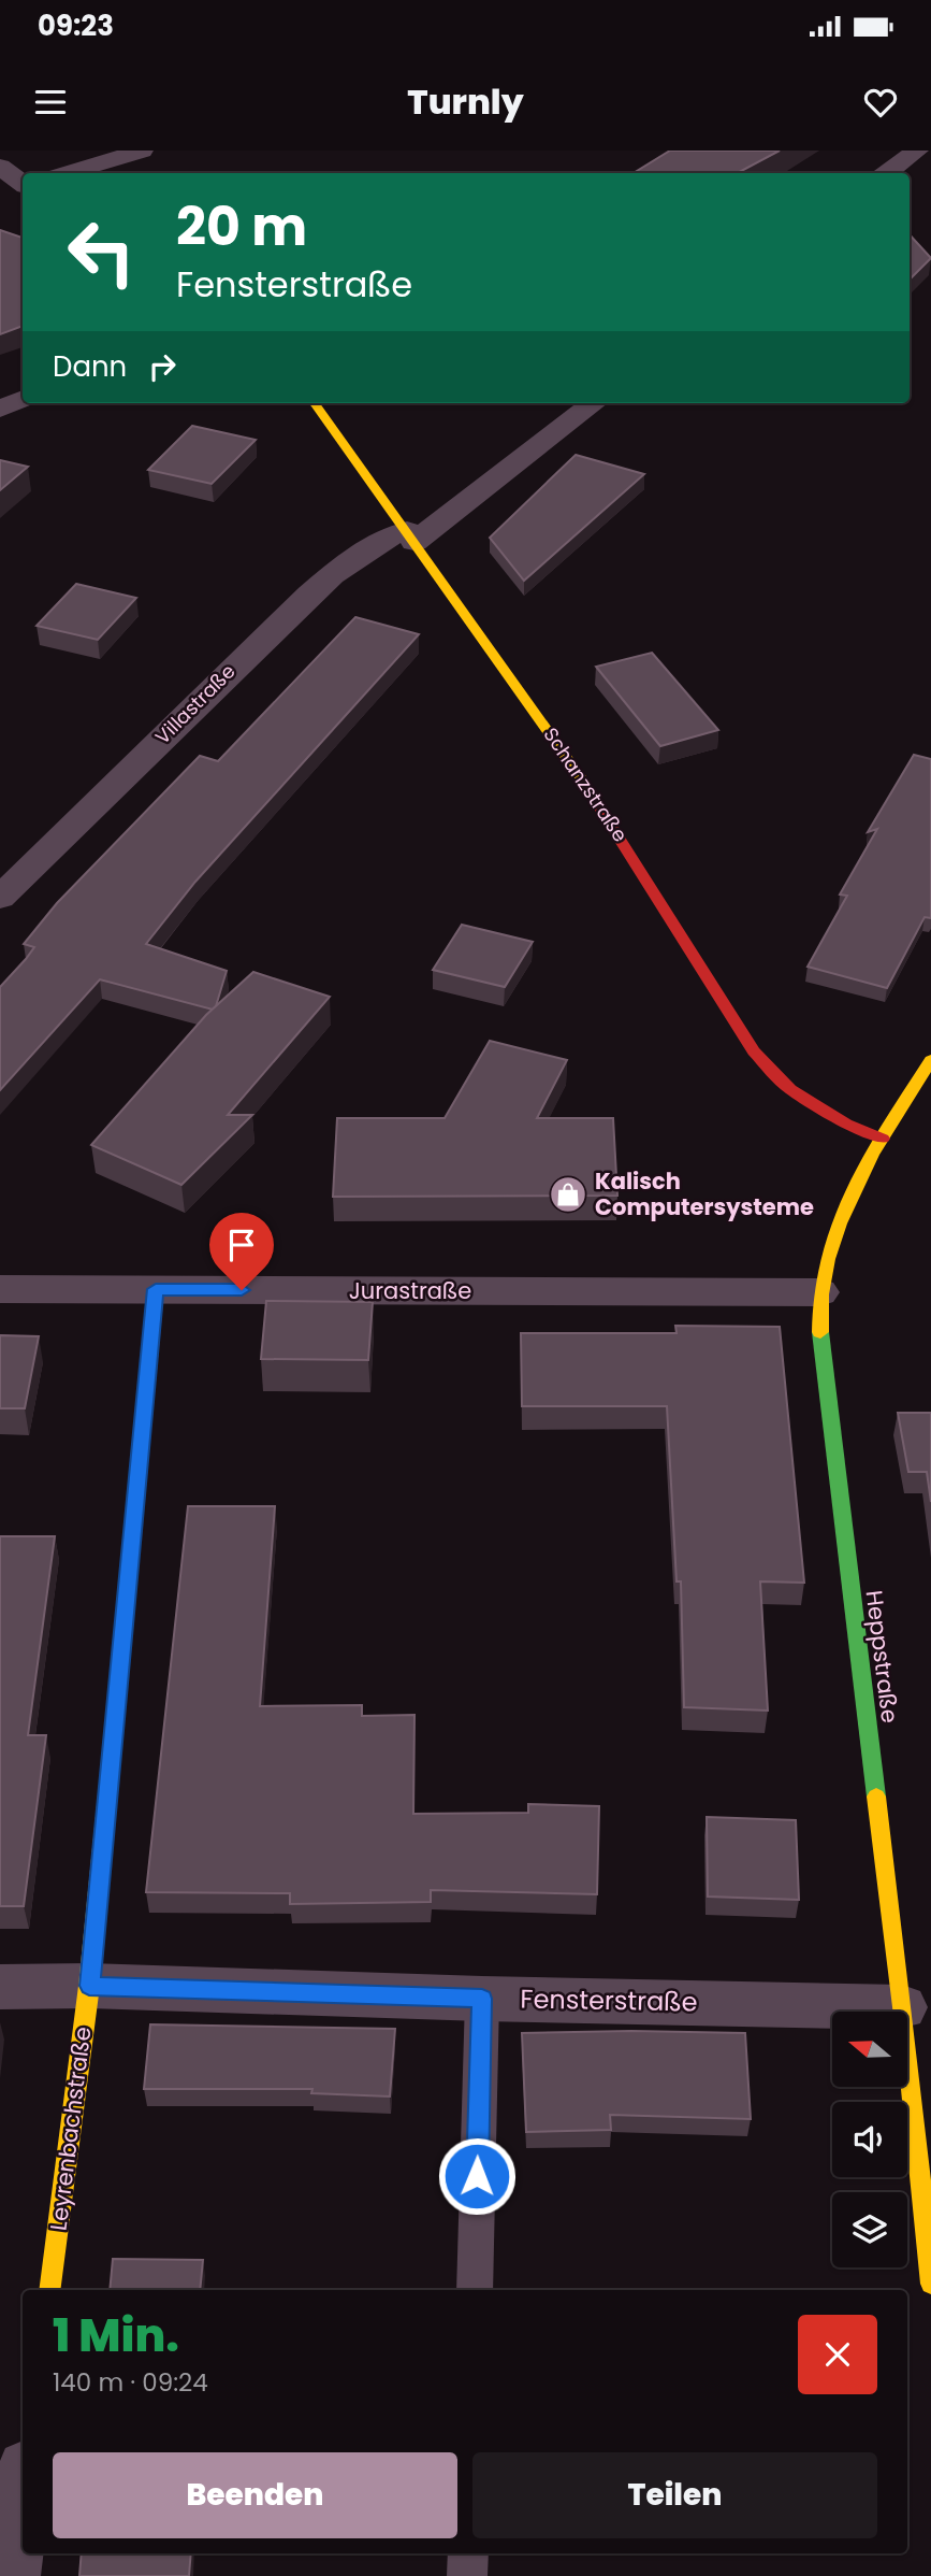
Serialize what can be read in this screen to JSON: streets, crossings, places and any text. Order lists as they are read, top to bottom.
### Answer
{
  "streets": {
    "street": [
      "Villastraße",
      "Schanzstraße",
      "Jurastraße",
      "Heppstraße",
      "Fensterstraße",
      "Leyrenbachstraße"
    ]
  },
  "crossings": [
    ["Villastraße", "Schanzstraße"],
    ["Schanzstraße", "Heppstraße"],
    ["Jurastraße", "Heppstraße"],
    ["Jurastraße", "Leyrenbachstraße"],
    ["Heppstraße", "Fensterstraße"],
    ["Fensterstraße", "Leyrenbachstraße"]
  ],
  "places": {
    "shop": ["Kalisch Computersysteme"]
  },
  "north": "left",
  "page": {
    "status": "09:23",
    "header": "Turnly",
    "turn": ["20 m", "Fensterstraße"],
    "then": "Dann",
    "heading": ["1 Min.", "140 m · 09:24"],
    "buttons": ["Beenden", "Teilen"]
  }
}
